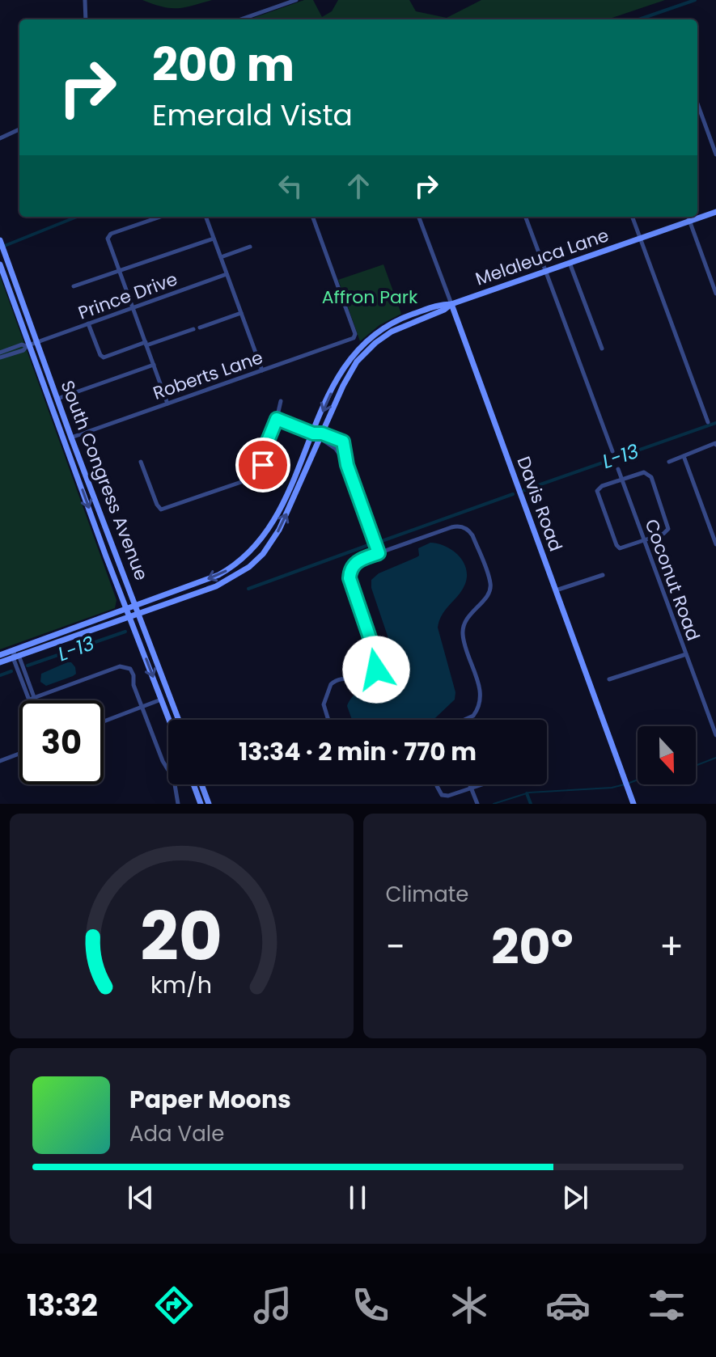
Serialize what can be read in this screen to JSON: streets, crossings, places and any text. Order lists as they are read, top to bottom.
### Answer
{
  "streets": {
    "street": [
      "Melaleuca Lane",
      "Prince Drive",
      "Roberts Lane",
      "South Congress Avenue",
      "Davis Road",
      "Coconut Road"
    ]
  },
  "crossings": [
    ["Melaleuca Lane", "South Congress Avenue"],
    ["Melaleuca Lane", "Davis Road"],
    ["Prince Drive", "South Congress Avenue"],
    ["Roberts Lane", "South Congress Avenue"]
  ],
  "water": ["L-13"],
  "parks": ["Affron Park"],
  "north": "bottom",
  "page": {
    "turn": ["200 m", "Emerald Vista"],
    "limit": "30",
    "trip": "13:34 · 2 min · 770 m",
    "tile": "Climate",
    "heat": ["−", "20°", "+"],
    "song": ["Paper Moons", "Ada Vale"],
    "tabs": "13:32",
    "gauge": ["20", "km/h"]
  }
}
